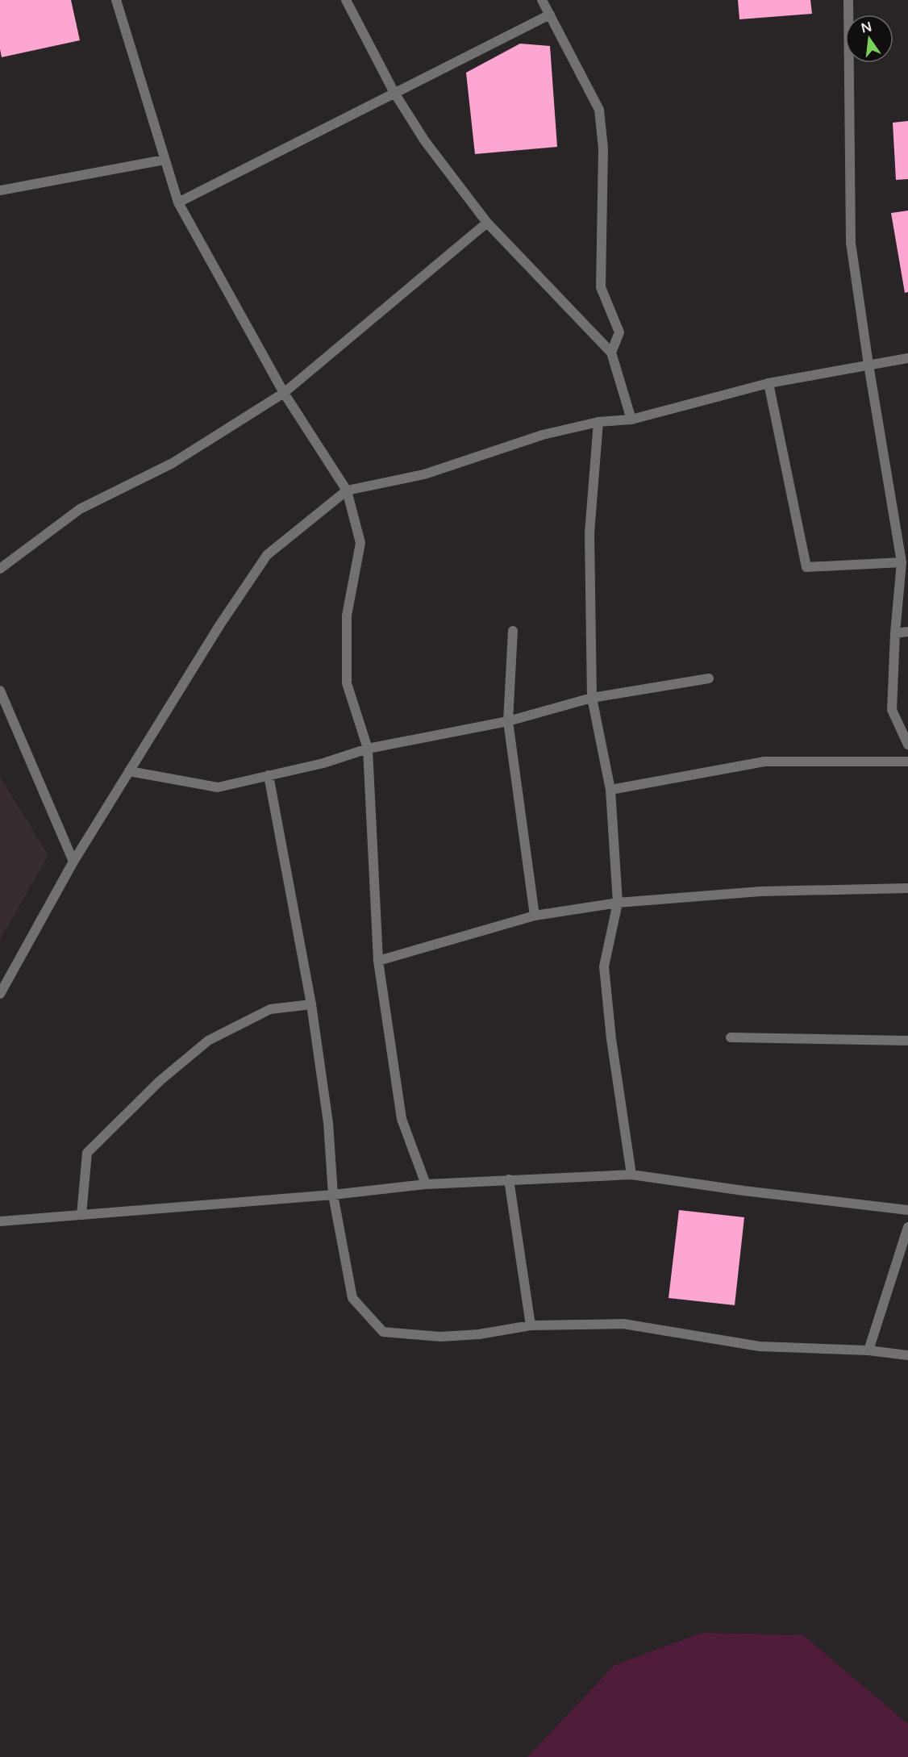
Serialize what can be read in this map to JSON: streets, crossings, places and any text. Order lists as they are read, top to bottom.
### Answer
{
  "north": "top"
}
